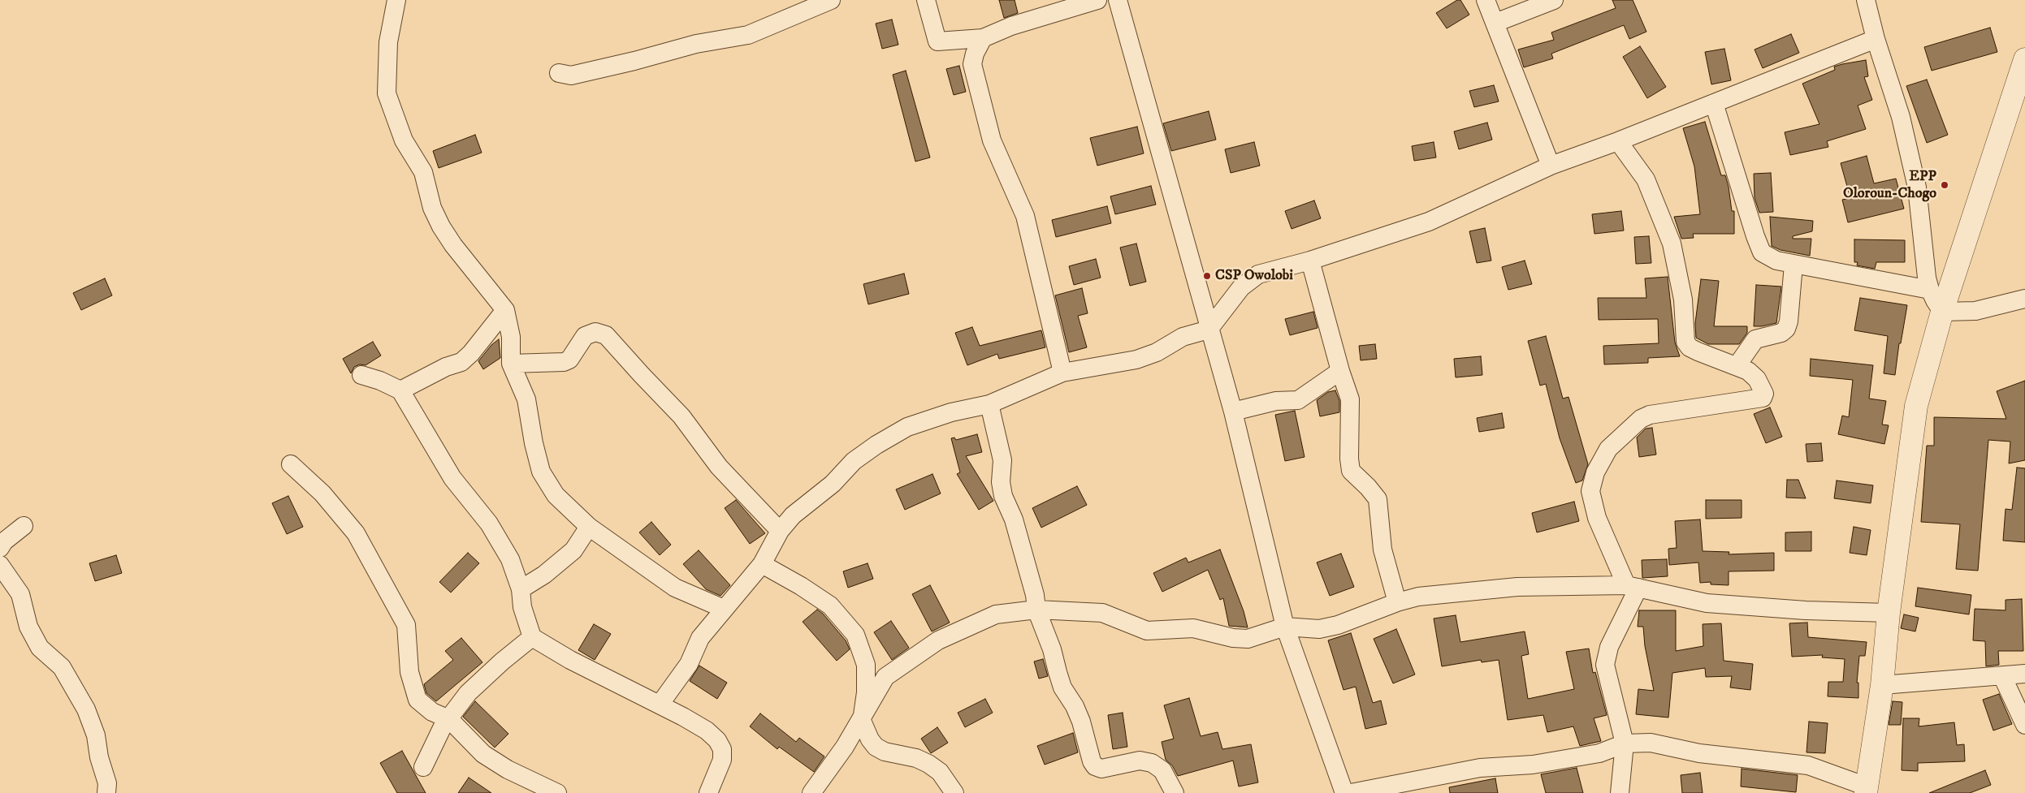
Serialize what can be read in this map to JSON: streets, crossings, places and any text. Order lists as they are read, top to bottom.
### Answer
{
  "places": ["EPP Oloroun-Chogo", "CSP Owolobi"]
}
